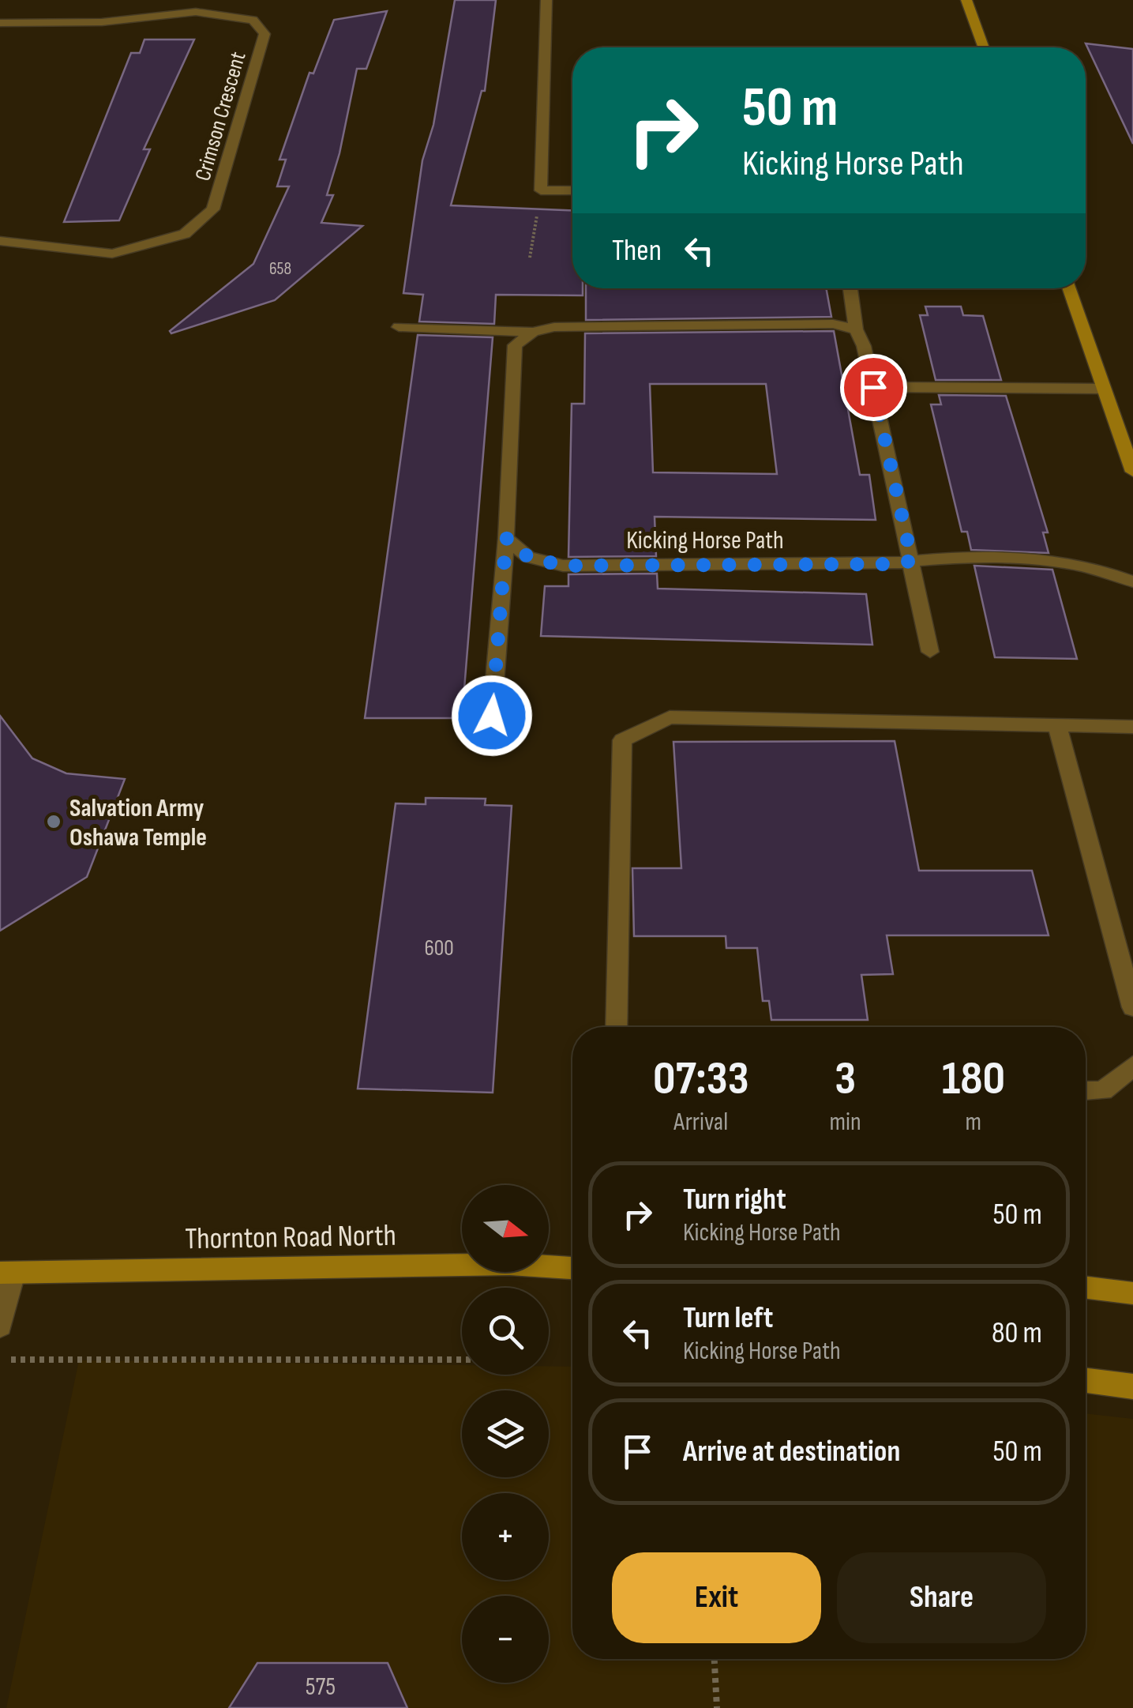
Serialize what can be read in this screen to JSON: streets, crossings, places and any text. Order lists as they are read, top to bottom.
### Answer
{
  "streets": {
    "main road": ["Thornton Road North"],
    "street": ["Crimson Crescent", "Kicking Horse Path"]
  },
  "places": ["Salvation Army Oshawa Temple"],
  "house_numbers": ["658", "600", "575"],
  "north": "right",
  "page": {
    "turn": ["50 m", "Kicking Horse Path"],
    "then": "Then",
    "eta": [
      "07:33",
      "Arrival",
      "3",
      "min",
      "180",
      "m"
    ],
    "list": [
      {
        "name": "Turn right",
        "note": "Kicking Horse Path",
        "value": "50 m"
      },
      {
        "name": "Turn left",
        "note": "Kicking Horse Path",
        "value": "80 m"
      },
      {
        "name": "Arrive at destination",
        "value": "50 m"
      }
    ],
    "map_buttons": ["+", "−"],
    "buttons": ["Exit", "Share"]
  }
}
